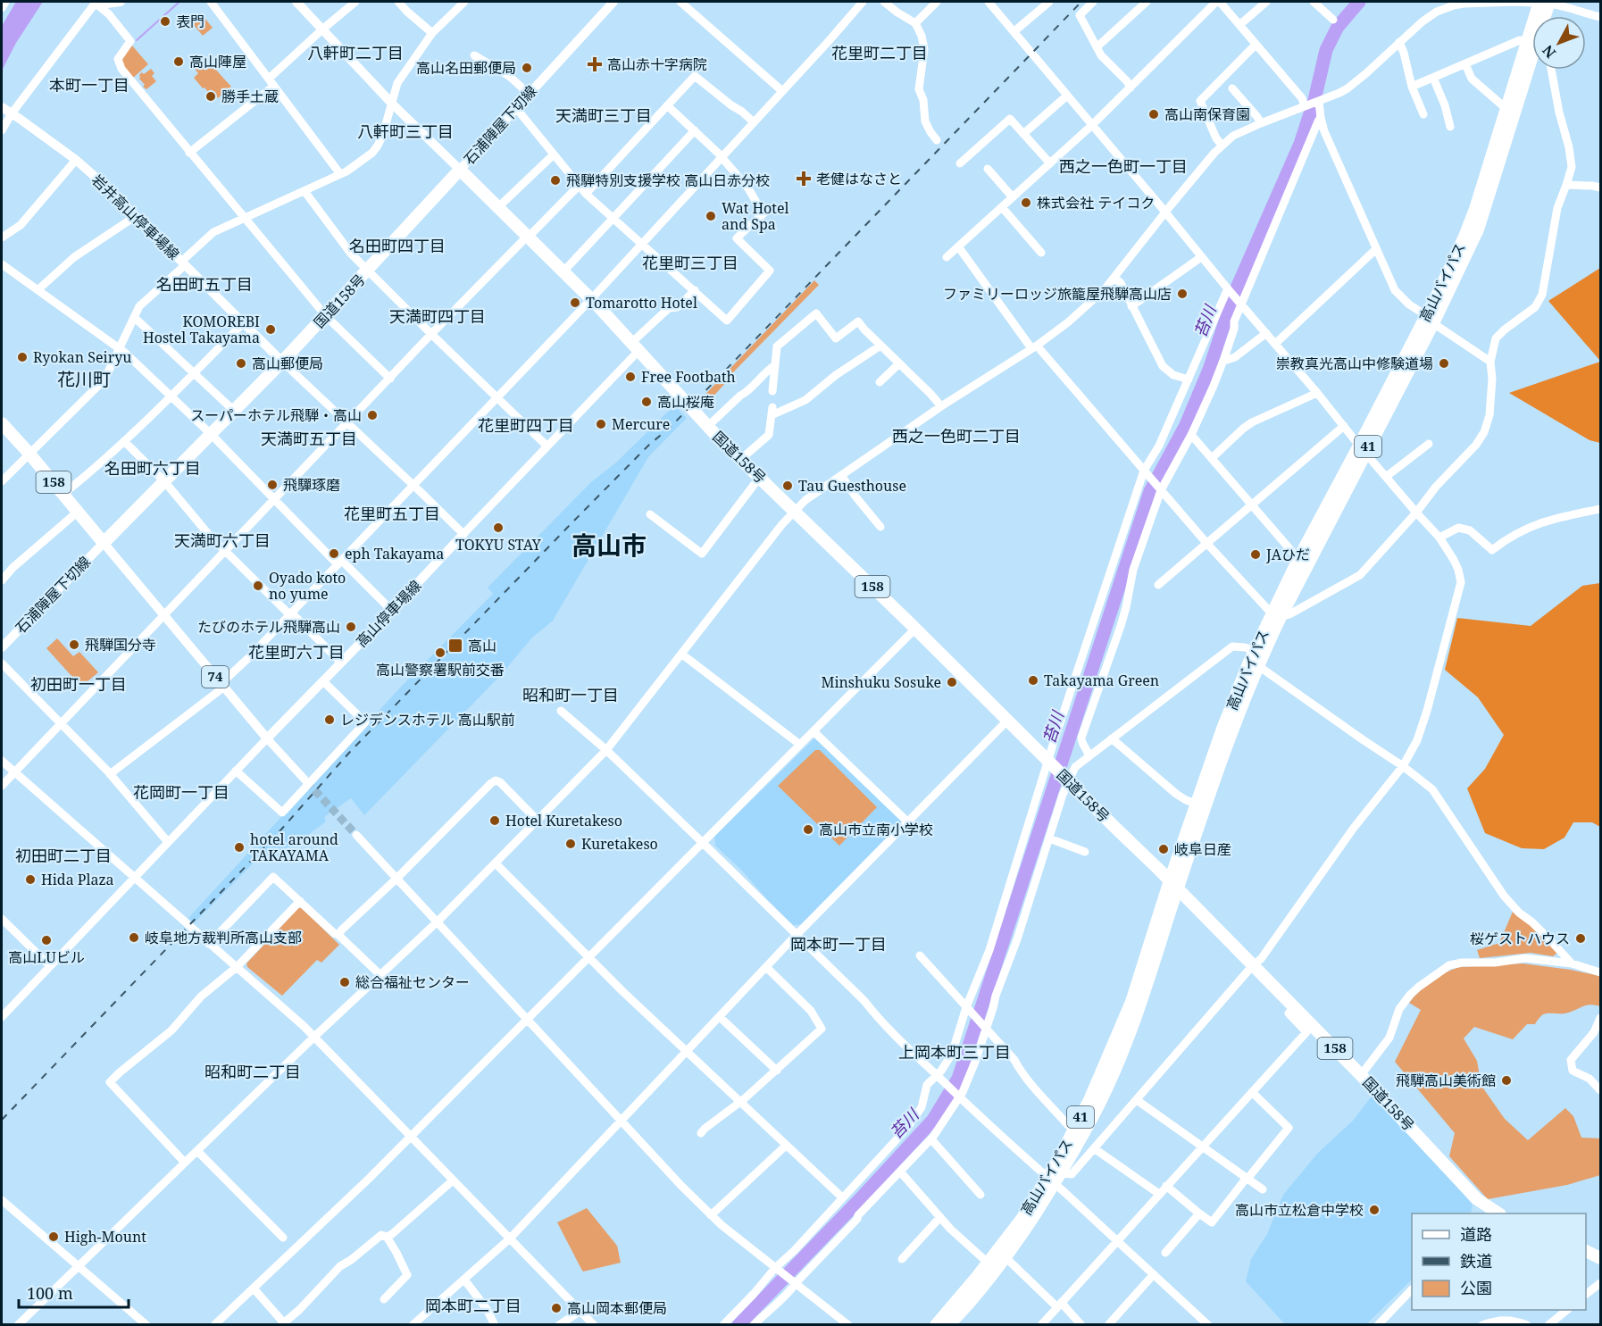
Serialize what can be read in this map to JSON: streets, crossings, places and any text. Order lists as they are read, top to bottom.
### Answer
{
  "streets": {
    "highway": [
      "高山バイパス",
      "国道158号",
      "41",
      "158"
    ],
    "main road": [
      "石浦陣屋下切線",
      "岩井高山停車場線",
      "高山停車場線",
      "74"
    ]
  },
  "crossings": [
    ["石浦陣屋下切線", "国道158号"],
    ["石浦陣屋下切線", "158"],
    ["石浦陣屋下切線", "74"],
    ["岩井高山停車場線", "国道158号"],
    ["高山バイパス", "国道158号"],
    ["国道158号", "158"],
    ["国道158号", "74"],
    ["158", "74"],
    ["高山停車場線", "74"]
  ],
  "districts": [
    "八軒町二丁目",
    "花里町二丁目",
    "本町一丁目",
    "天満町三丁目",
    "八軒町三丁目",
    "西之一色町一丁目",
    "名田町四丁目",
    "花里町三丁目",
    "名田町五丁目",
    "天満町四丁目",
    "花川町",
    "花里町四丁目",
    "西之一色町二丁目",
    "天満町五丁目",
    "名田町六丁目",
    "花里町五丁目",
    "天満町六丁目",
    "高山市",
    "花里町六丁目",
    "初田町一丁目",
    "昭和町一丁目",
    "花岡町一丁目",
    "初田町二丁目",
    "岡本町一丁目",
    "上岡本町三丁目",
    "昭和町二丁目",
    "岡本町二丁目"
  ],
  "water": ["苔川"],
  "places": {
    "other": [
      "表門",
      "高山陣屋",
      "高山名田郵便局",
      "勝手土蔵",
      "高山南保育園",
      "飛騨特別支援学校 高山日赤分校",
      "株式会社 テイコク",
      "Wat Hotel and Spa",
      "ファミリーロッジ旅籠屋飛騨高山店",
      "Tomarotto Hotel",
      "KOMOREBI Hostel Takayama",
      "Ryokan Seiryu",
      "高山郵便局",
      "崇教真光高山中修験道場",
      "Free Footbath",
      "高山桜庵",
      "スーパーホテル飛騨・高山",
      "Mercure",
      "飛驒琢磨",
      "Tau Guesthouse",
      "TOKYU STAY",
      "eph Takayama",
      "JAひだ",
      "Oyado koto no yume",
      "たびのホテル飛騨高山",
      "飛騨国分寺",
      "高山警察署駅前交番",
      "Takayama Green",
      "Minshuku Sosuke",
      "レジデンスホテル 高山駅前",
      "Hotel Kuretakeso",
      "高山市立南小学校",
      "Kuretakeso",
      "hotel around TAKAYAMA",
      "岐阜日産",
      "Hida Plaza",
      "岐阜地方裁判所高山支部",
      "桜ゲストハウス",
      "高山LUビル",
      "総合福祉センター",
      "飛騨高山美術館",
      "高山市立松倉中学校",
      "High-Mount",
      "高山岡本郵便局"
    ],
    "health": ["高山赤十字病院", "老健はなさと"],
    "transit": ["高山"]
  },
  "legend": ["道路", "鉄道", "公園"],
  "scale_bar": "100 m",
  "north": "bottom left"
}
